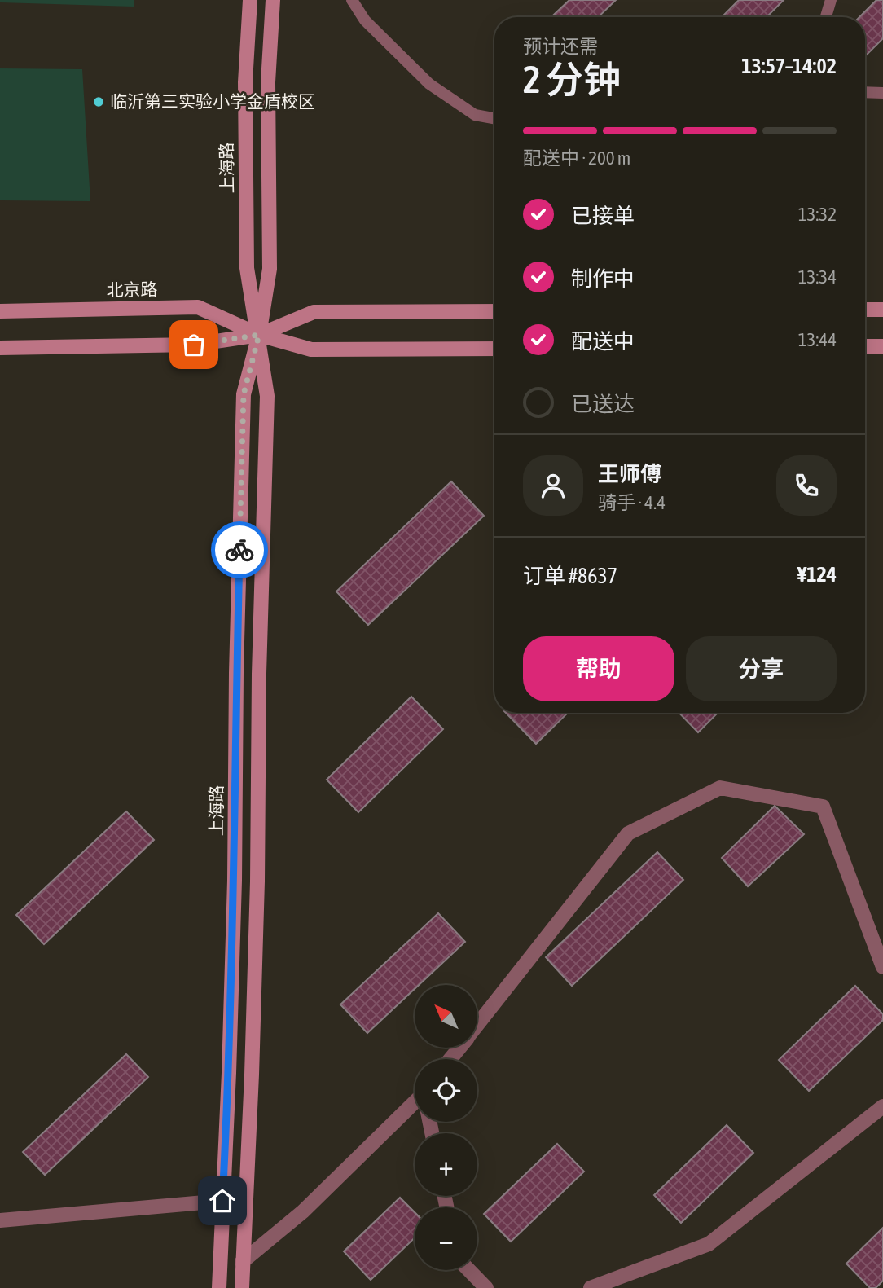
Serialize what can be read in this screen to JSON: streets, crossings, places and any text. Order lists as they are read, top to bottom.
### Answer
{
  "streets": {
    "street": ["上海路", "北京路"]
  },
  "crossings": [
    ["上海路", "北京路"]
  ],
  "places": ["临沂第三实验小学金盾校区"],
  "north": "top left",
  "page": {
    "heading": ["2 分钟", "预计还需", "13:57–14:02"],
    "panel": [
      "王师傅",
      "骑手 · 4.4",
      "订单 #8637",
      "¥124"
    ],
    "bar": "配送中 · 200 m",
    "list": [
      ["已接单", "13:32"],
      ["制作中", "13:34"],
      ["配送中", "13:44"],
      "已送达"
    ],
    "buttons": ["帮助", "分享"],
    "map_buttons": ["+", "−"]
  }
}
